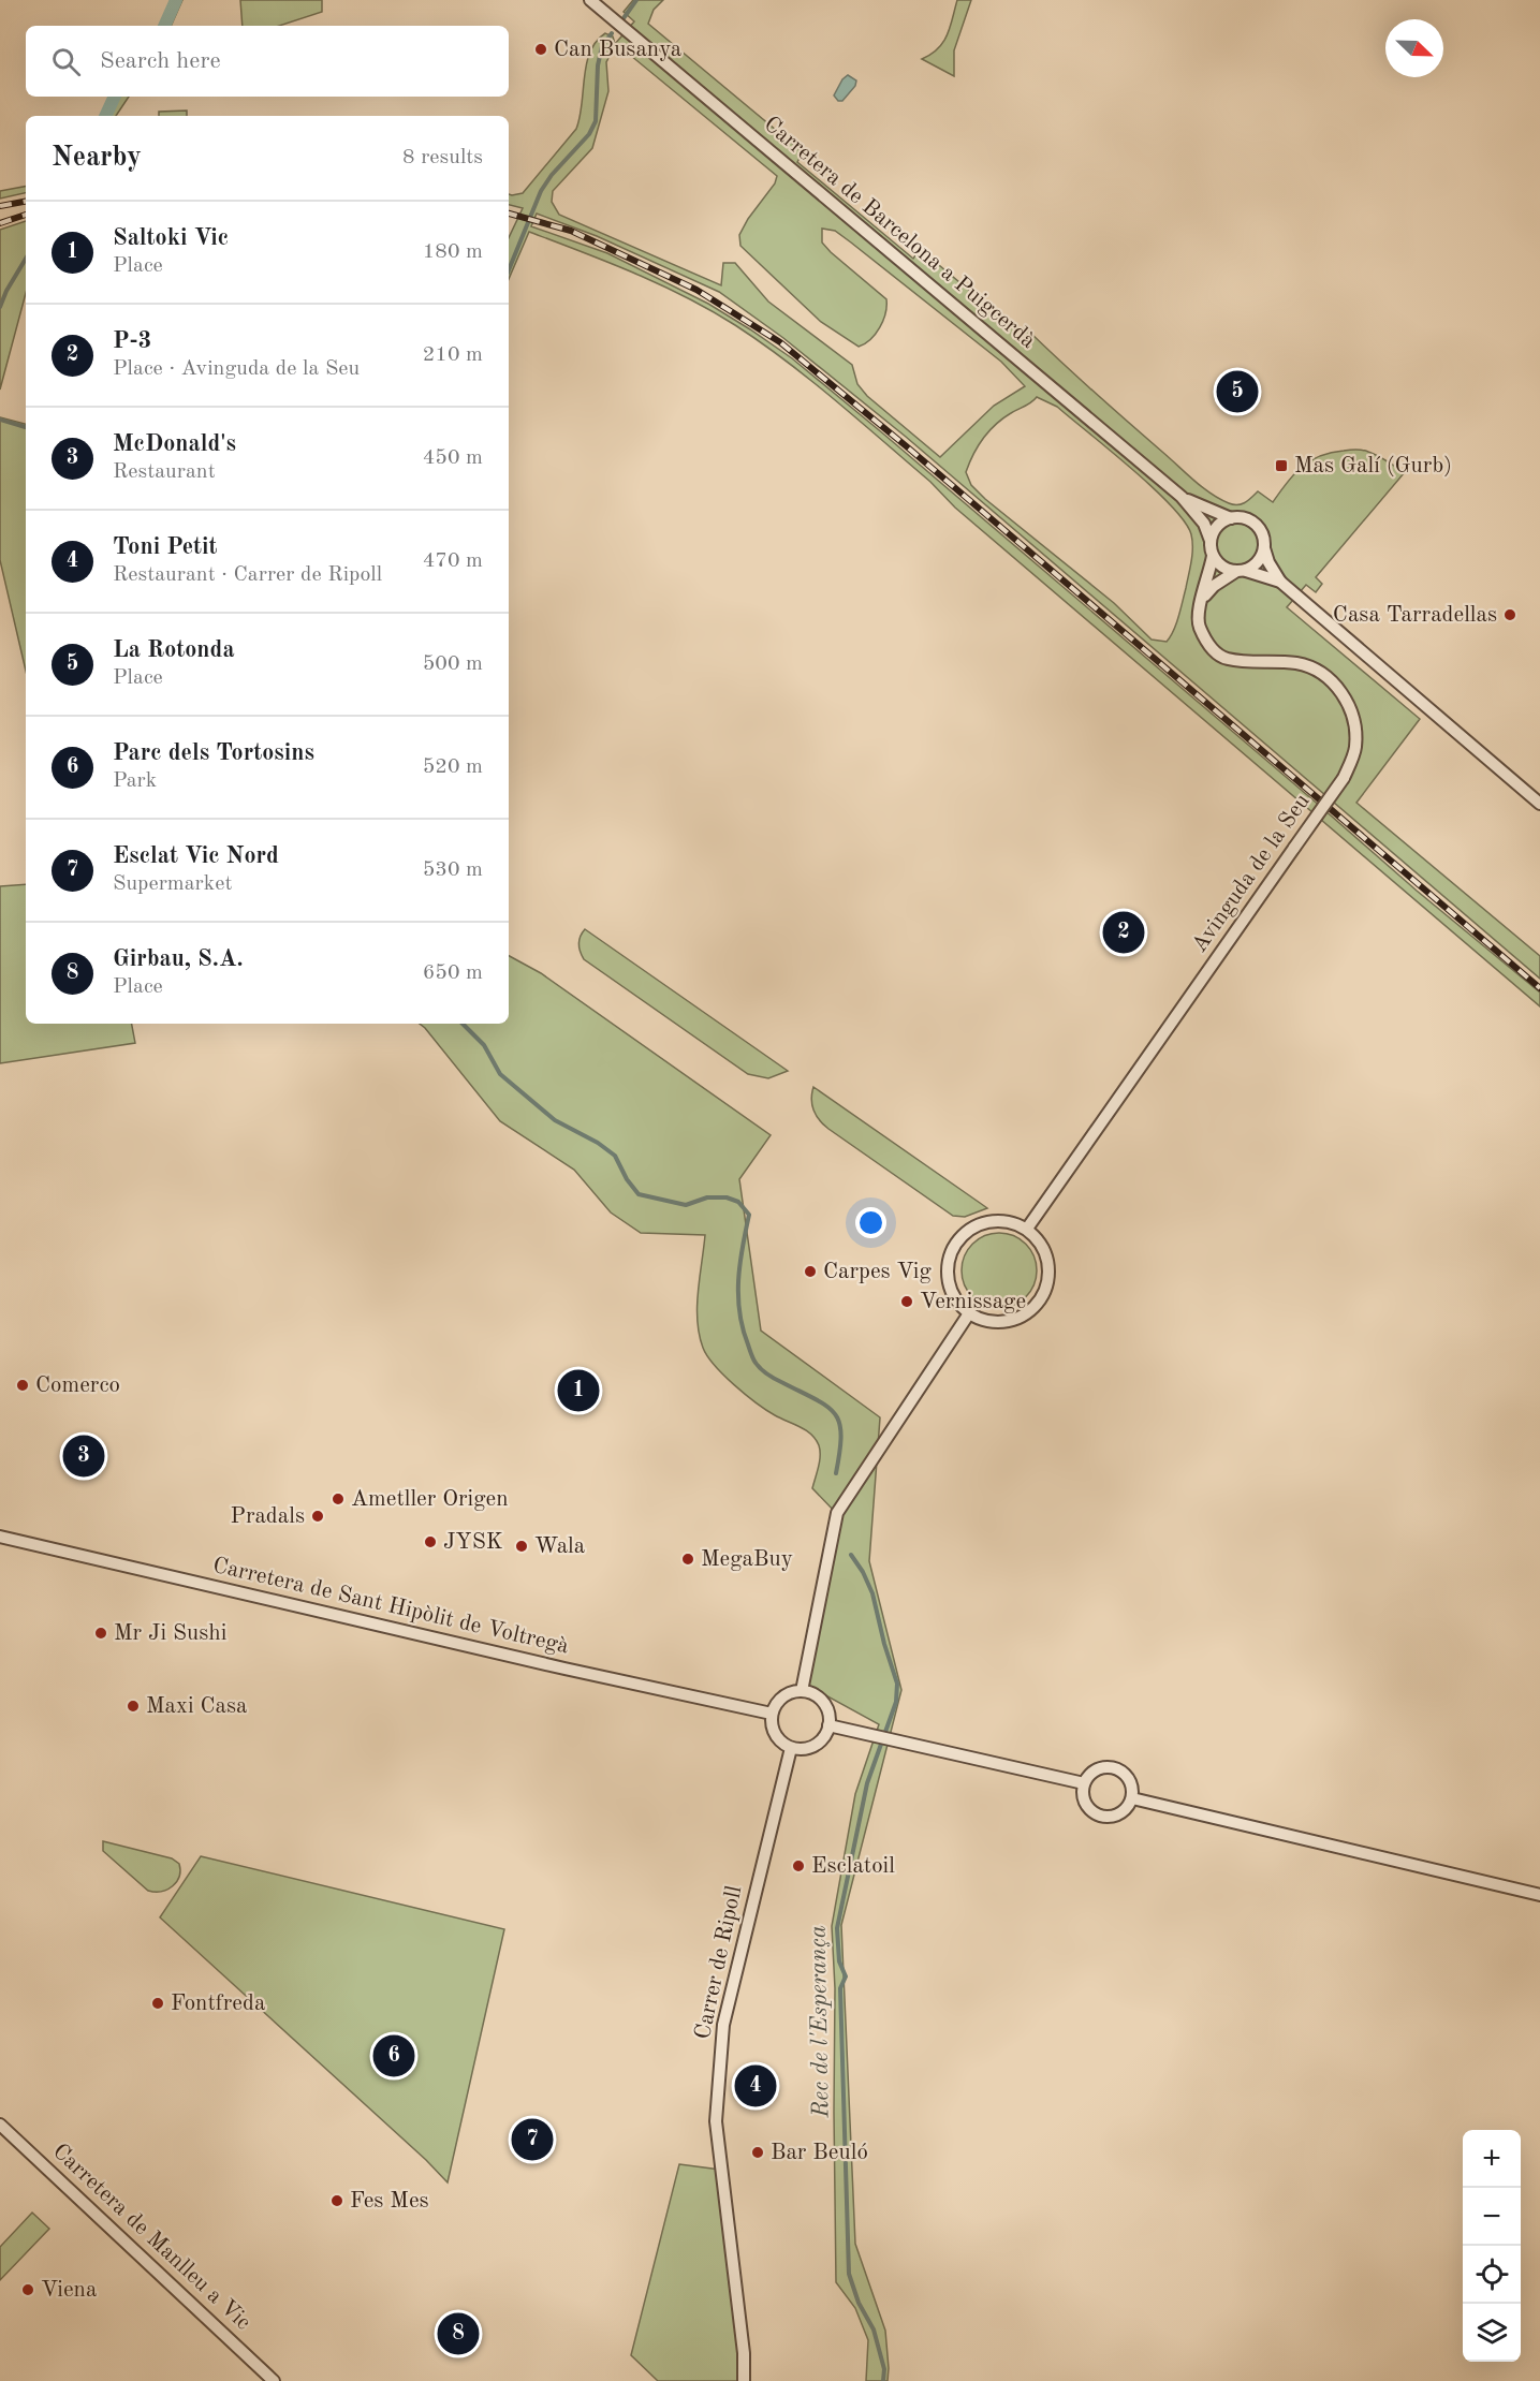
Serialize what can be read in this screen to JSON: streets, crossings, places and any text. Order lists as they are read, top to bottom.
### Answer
{
  "streets": {
    "street": [
      "Carretera de Barcelona a Puigcerdà",
      "Avinguda de la Seu",
      "Carretera de Sant Hipòlit de Voltregà",
      "Carrer de Ripoll",
      "Carretera de Manlleu a Vic"
    ]
  },
  "crossings": [
    ["Carretera de Barcelona a Puigcerdà", "Avinguda de la Seu"],
    ["Carretera de Sant Hipòlit de Voltregà", "Carrer de Ripoll"]
  ],
  "water": ["Rec de l'Esperança"],
  "places": {
    "other": [
      "Can Busanya",
      "Casa Tarradellas",
      "Carpes Vig",
      "Vernissage",
      "Comerco",
      "Ametller Origen",
      "Pradals",
      "JYSK",
      "Wala",
      "MegaBuy",
      "Mr Ji Sushi",
      "Maxi Casa",
      "Esclatoil",
      "Fontfreda",
      "Bar Beuló",
      "Fes Mes",
      "Viena"
    ],
    "transit": ["Mas Galí (Gurb)"]
  },
  "north": "bottom right",
  "page": {
    "search": "Search here",
    "heading": ["Nearby", "8 results"],
    "list": [
      {
        "mark": "1",
        "name": "Saltoki Vic",
        "note": "Place",
        "value": "180 m"
      },
      {
        "mark": "2",
        "name": "P-3",
        "note": "Place · Avinguda de la Seu",
        "value": "210 m"
      },
      {
        "mark": "3",
        "name": "McDonald's",
        "note": "Restaurant",
        "value": "450 m"
      },
      {
        "mark": "4",
        "name": "Toni Petit",
        "note": "Restaurant · Carrer de Ripoll",
        "value": "470 m"
      },
      {
        "mark": "5",
        "name": "La Rotonda",
        "note": "Place",
        "value": "500 m"
      },
      {
        "mark": "6",
        "name": "Parc dels Tortosins",
        "note": "Park",
        "value": "520 m"
      },
      {
        "mark": "7",
        "name": "Esclat Vic Nord",
        "note": "Supermarket",
        "value": "530 m"
      },
      {
        "mark": "8",
        "name": "Girbau, S.A.",
        "note": "Place",
        "value": "650 m"
      }
    ],
    "pins": [
      "5",
      "2",
      "1",
      "3",
      "6",
      "4",
      "7",
      "8"
    ],
    "map_buttons": ["+", "−"]
  }
}
